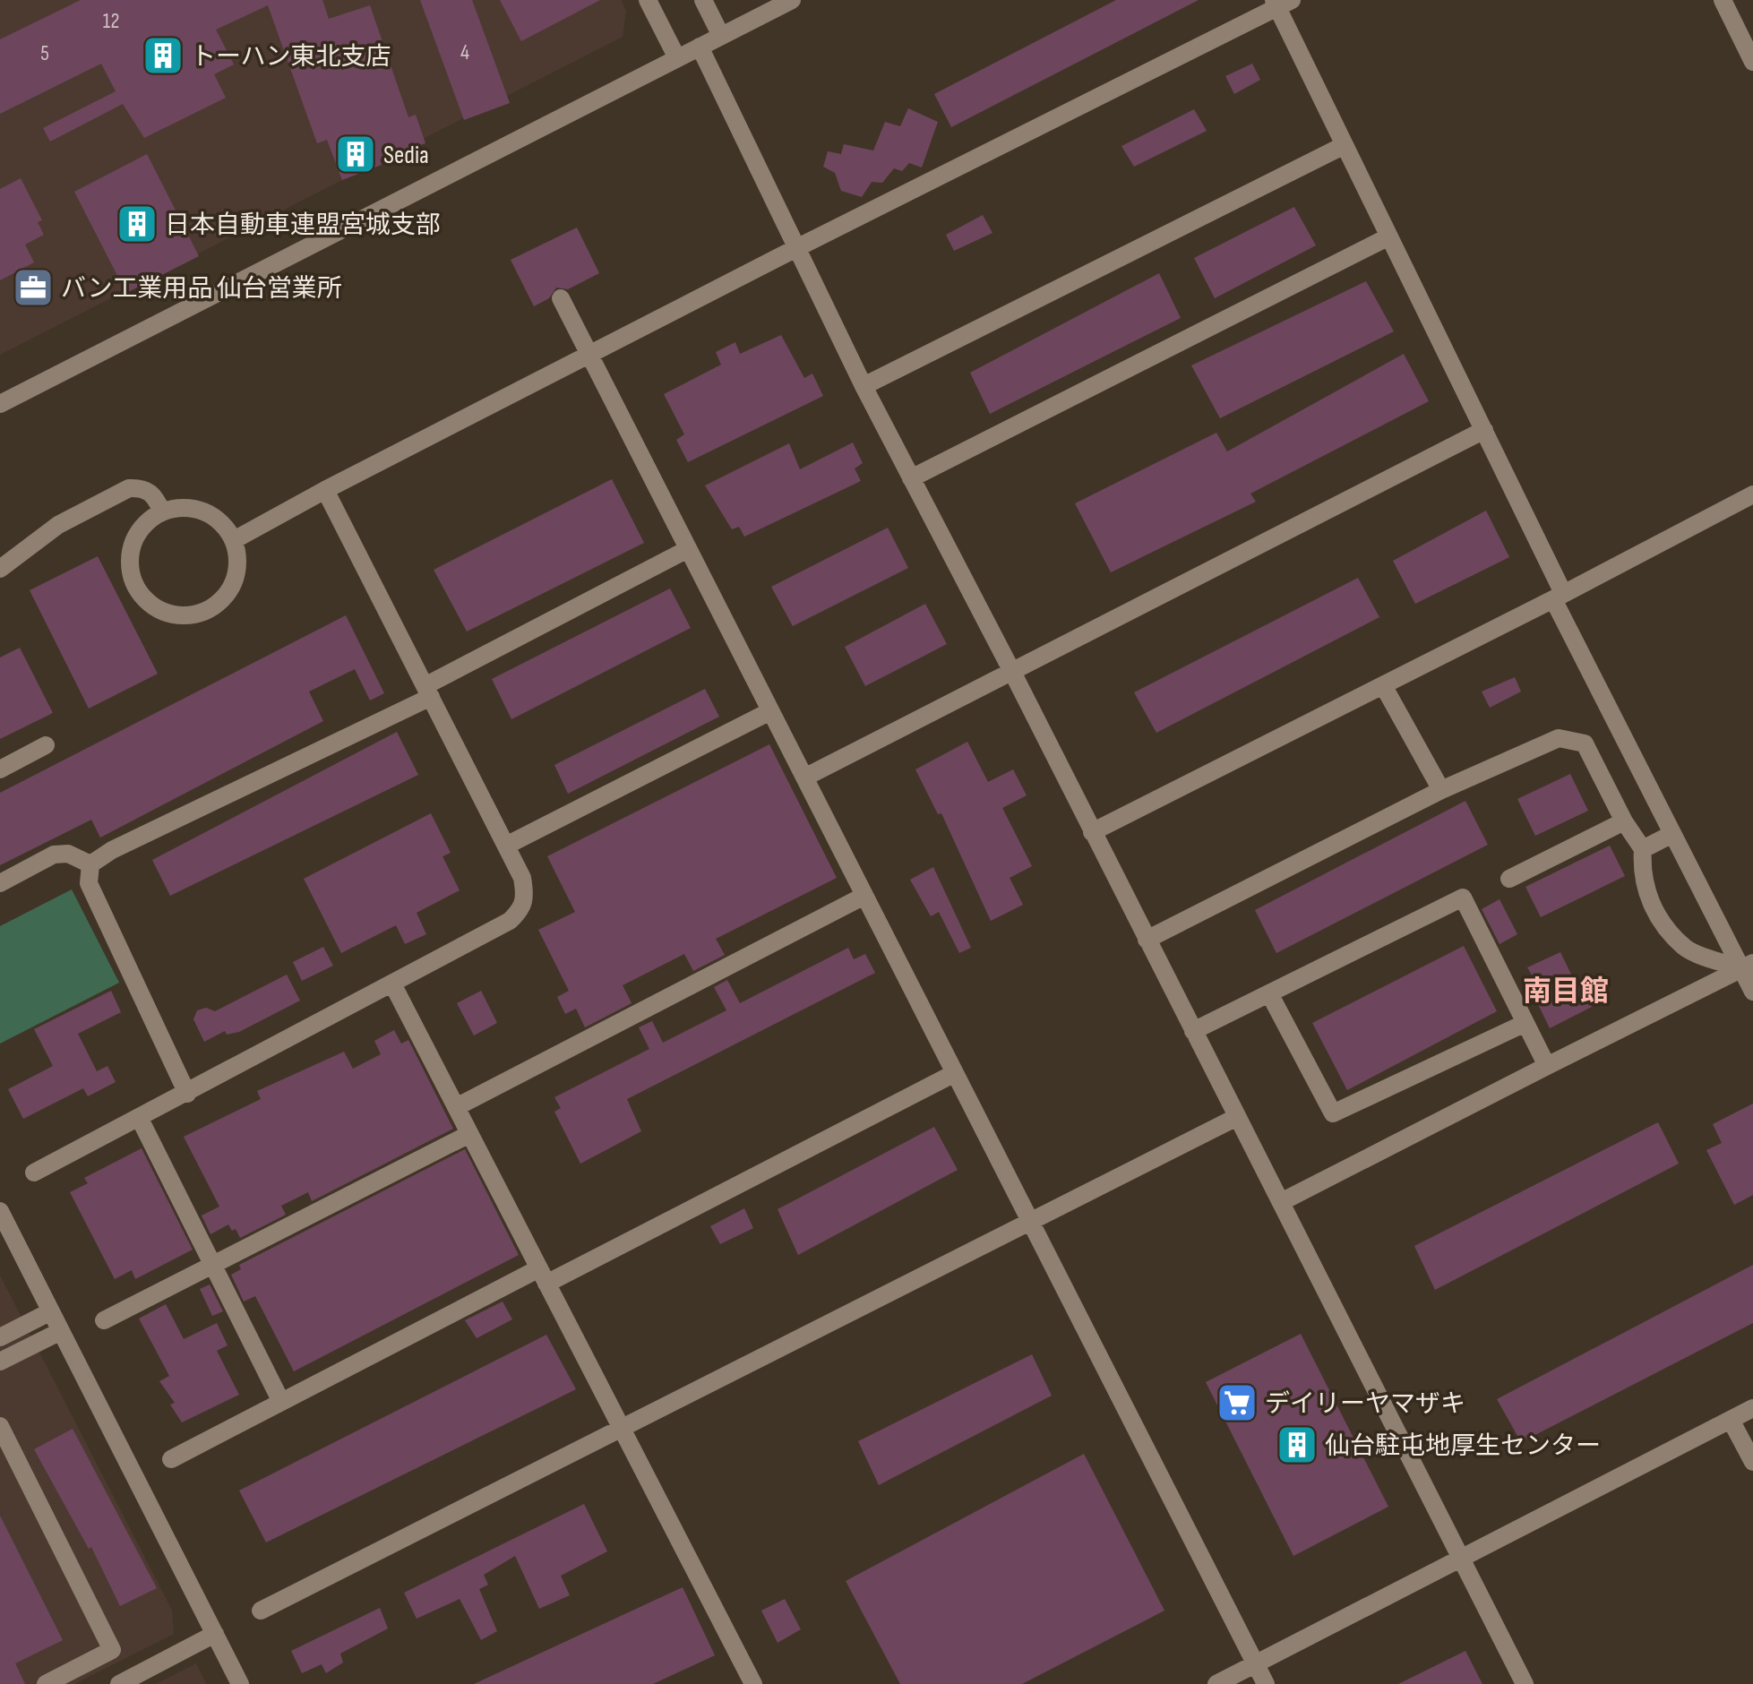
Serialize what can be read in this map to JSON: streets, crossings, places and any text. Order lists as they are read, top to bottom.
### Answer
{
  "districts": ["南目館"],
  "places": {
    "building": [
      "トーハン東北支店",
      "Sedia",
      "日本自動車連盟宮城支部",
      "仙台駐屯地厚生センター"
    ],
    "office": ["バン工業用品 仙台営業所"],
    "supermarket": ["デイリーヤマザキ"]
  },
  "house_numbers": ["12", "4", "5"]
}
